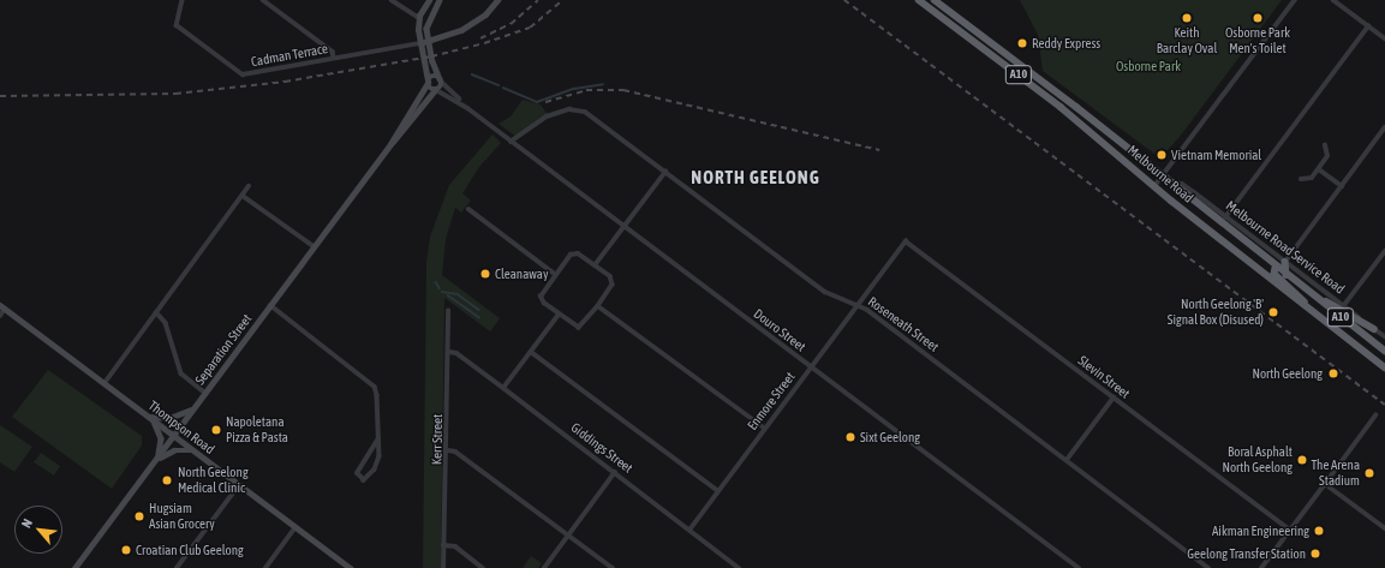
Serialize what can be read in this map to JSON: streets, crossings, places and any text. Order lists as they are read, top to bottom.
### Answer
{
  "streets": {
    "highway": ["A10", "Melbourne Road"],
    "main road": ["Separation Street", "Thompson Road"],
    "street": [
      "Cadman Terrace",
      "Melbourne Road Service Road",
      "Roseneath Street",
      "Douro Street",
      "Slevin Street",
      "Enmore Street",
      "Kerr Street",
      "Giddings Street"
    ]
  },
  "crossings": [
    ["Melbourne Road", "Melbourne Road Service Road"],
    ["Roseneath Street", "Douro Street"],
    ["Roseneath Street", "Enmore Street"],
    ["Douro Street", "Separation Street"],
    ["Douro Street", "Enmore Street"],
    ["Separation Street", "Thompson Road"],
    ["Slevin Street", "Enmore Street"],
    ["Enmore Street", "Giddings Street"],
    ["Kerr Street", "Giddings Street"]
  ],
  "districts": ["NORTH GEELONG"],
  "parks": ["Osborne Park"],
  "places": [
    "Keith Barclay Oval",
    "Osborne Park Men's Toilet",
    "Reddy Express",
    "Vietnam Memorial",
    "Cleanaway",
    "North Geelong 'B' Signal Box (Disused)",
    "North Geelong",
    "Napoletana Pizza & Pasta",
    "Sixt Geelong",
    "Boral Asphalt North Geelong",
    "The Arena Stadium",
    "North Geelong Medical Clinic",
    "Hugsiam Asian Grocery",
    "Aikman Engineering",
    "Croatian Club Geelong",
    "Geelong Transfer Station"
  ],
  "north": "top left"
}
